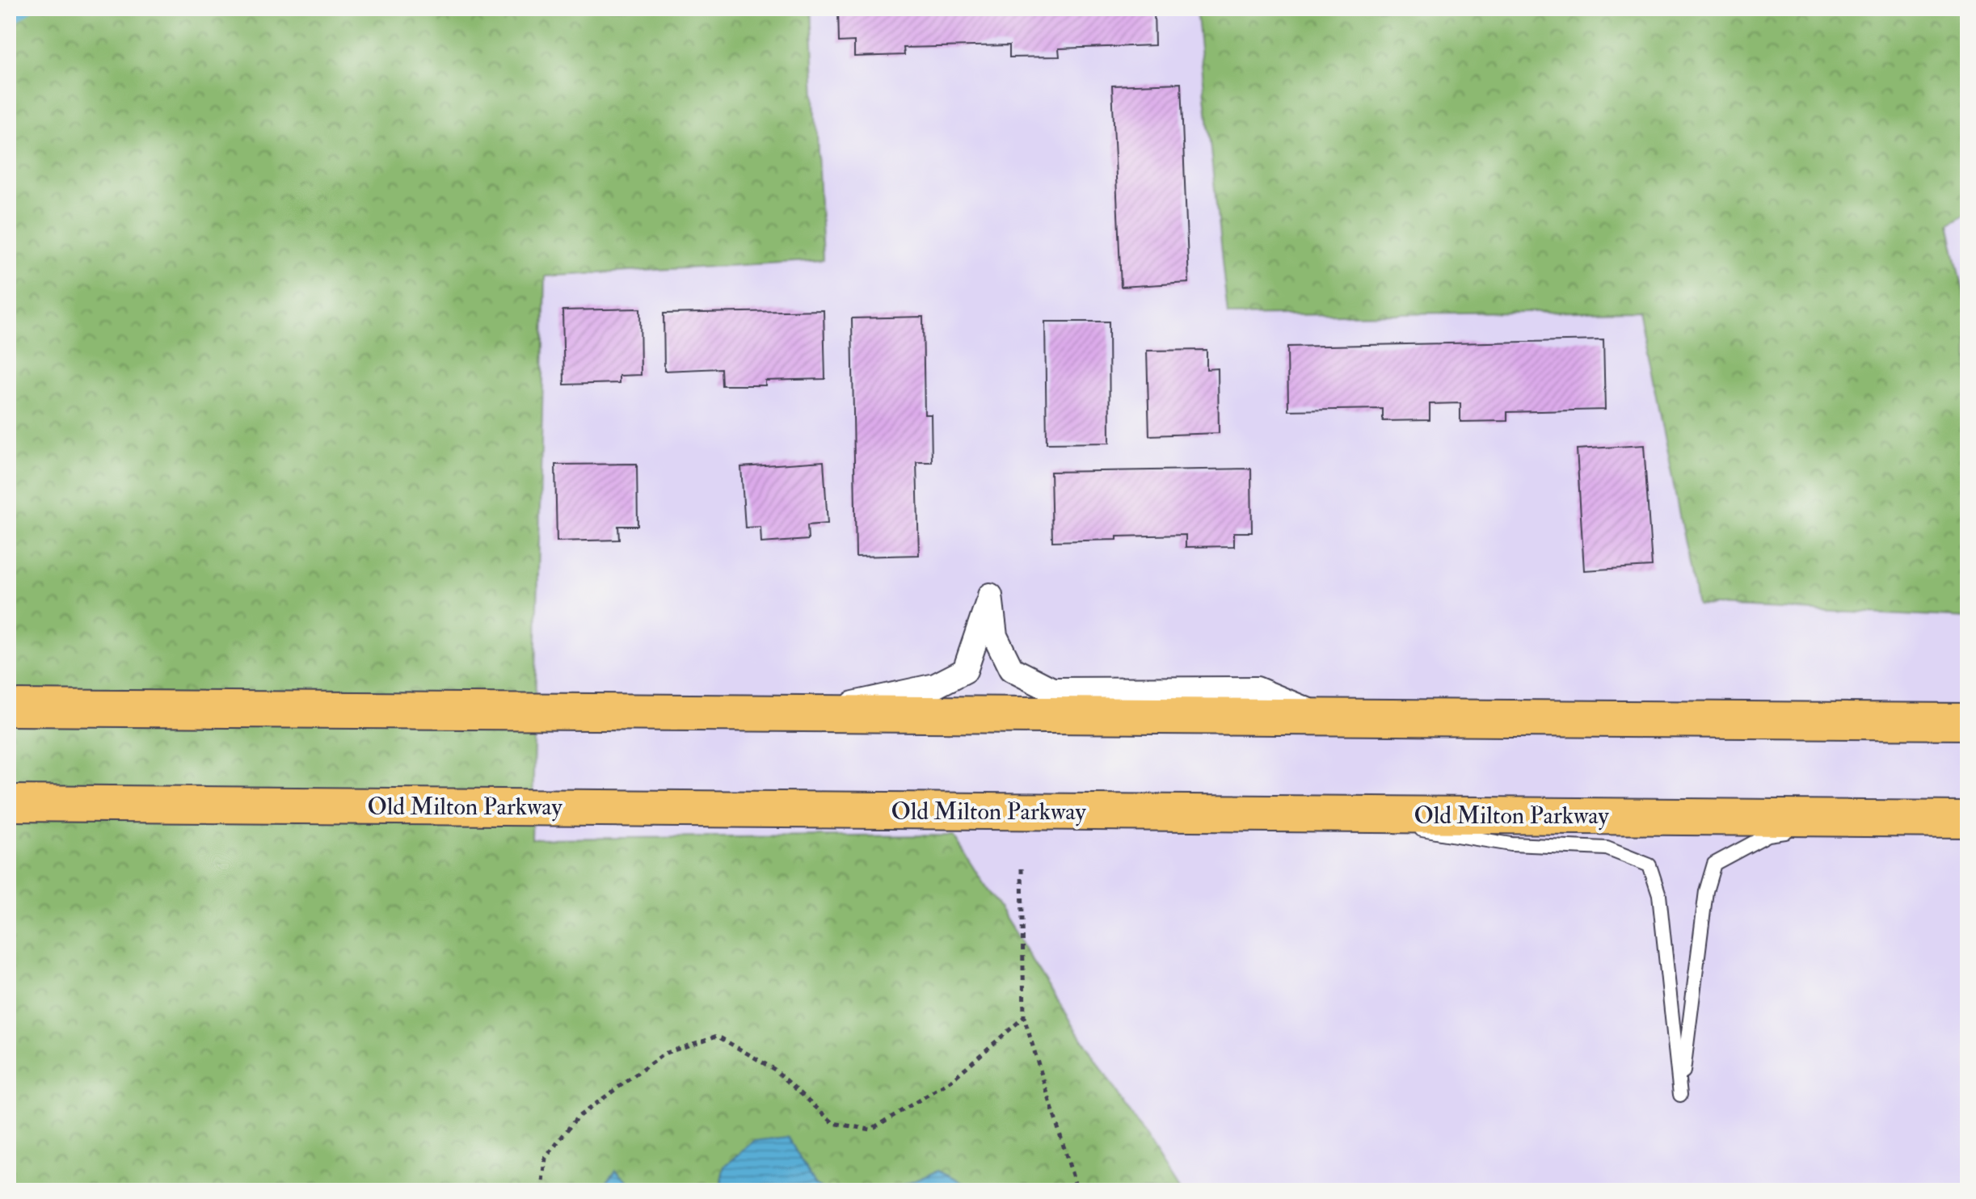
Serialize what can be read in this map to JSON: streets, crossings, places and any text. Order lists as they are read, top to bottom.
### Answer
{
  "streets": {
    "highway": ["Old Milton Parkway"]
  }
}
